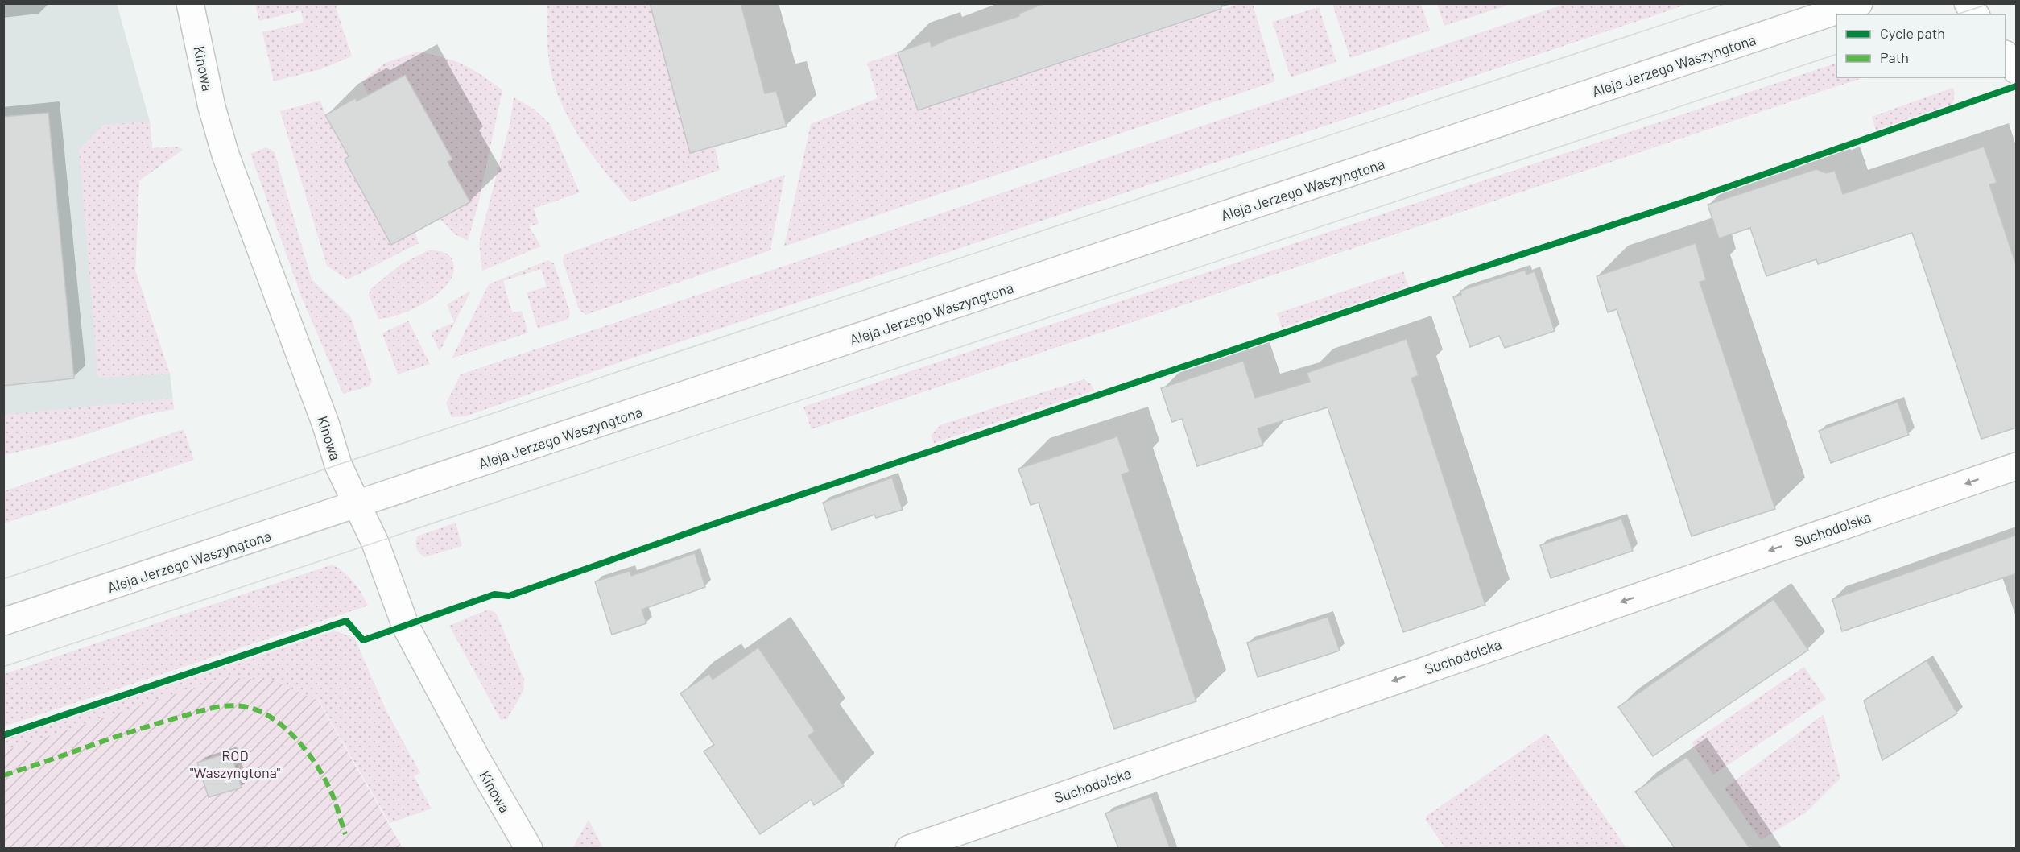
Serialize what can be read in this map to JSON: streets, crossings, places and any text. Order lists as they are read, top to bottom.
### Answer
{
  "streets": {
    "street": ["Aleja Jerzego Waszyngtona", "Kinowa", "Suchodolska"]
  },
  "crossings": [
    ["Aleja Jerzego Waszyngtona", "Kinowa"]
  ],
  "one_way": ["Suchodolska"],
  "parks": ["ROD \"Waszyngtona\""],
  "legend": ["Cycle path", "Path"]
}
